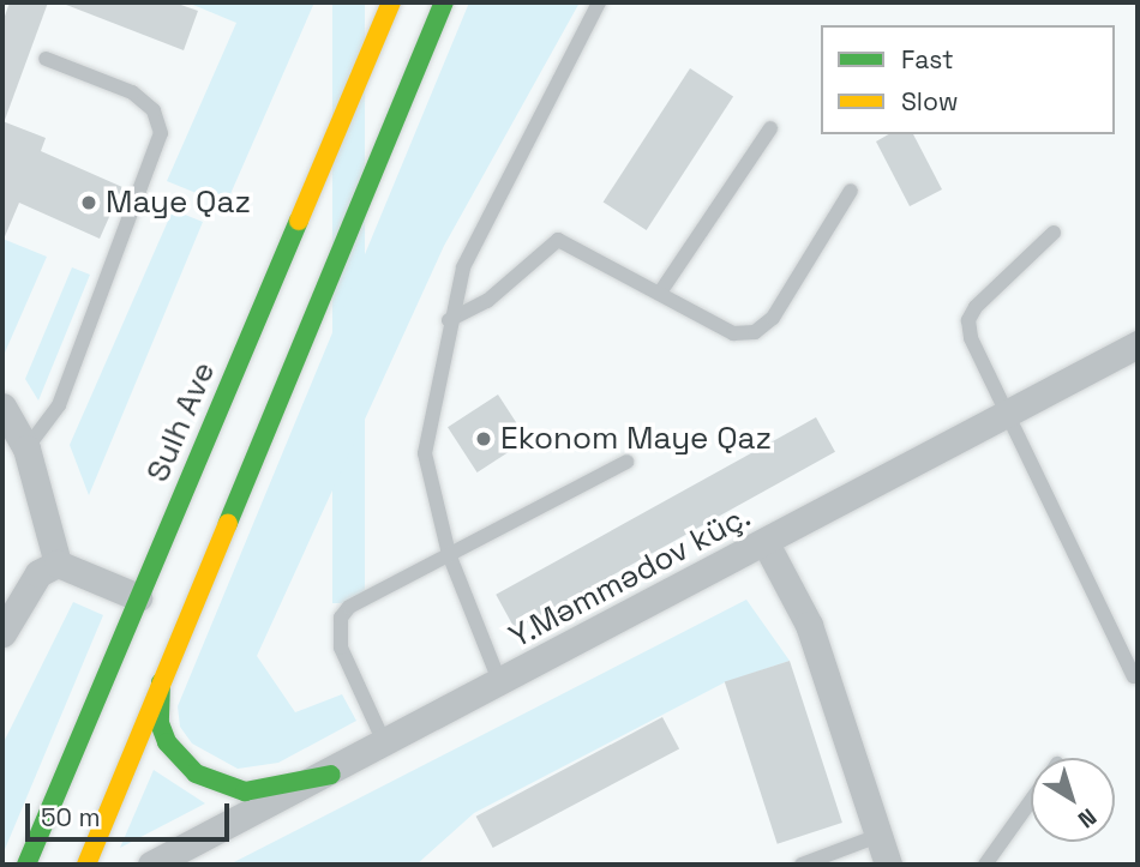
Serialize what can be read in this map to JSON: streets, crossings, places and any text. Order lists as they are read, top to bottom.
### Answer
{
  "streets": {
    "main road": ["Sulh Ave"],
    "street": ["Y.Məmmədov küç."]
  },
  "places": ["Maye Qaz", "Ekonom Maye Qaz"],
  "legend": ["Fast", "Slow"],
  "scale_bar": "50 m",
  "north": "bottom right"
}
